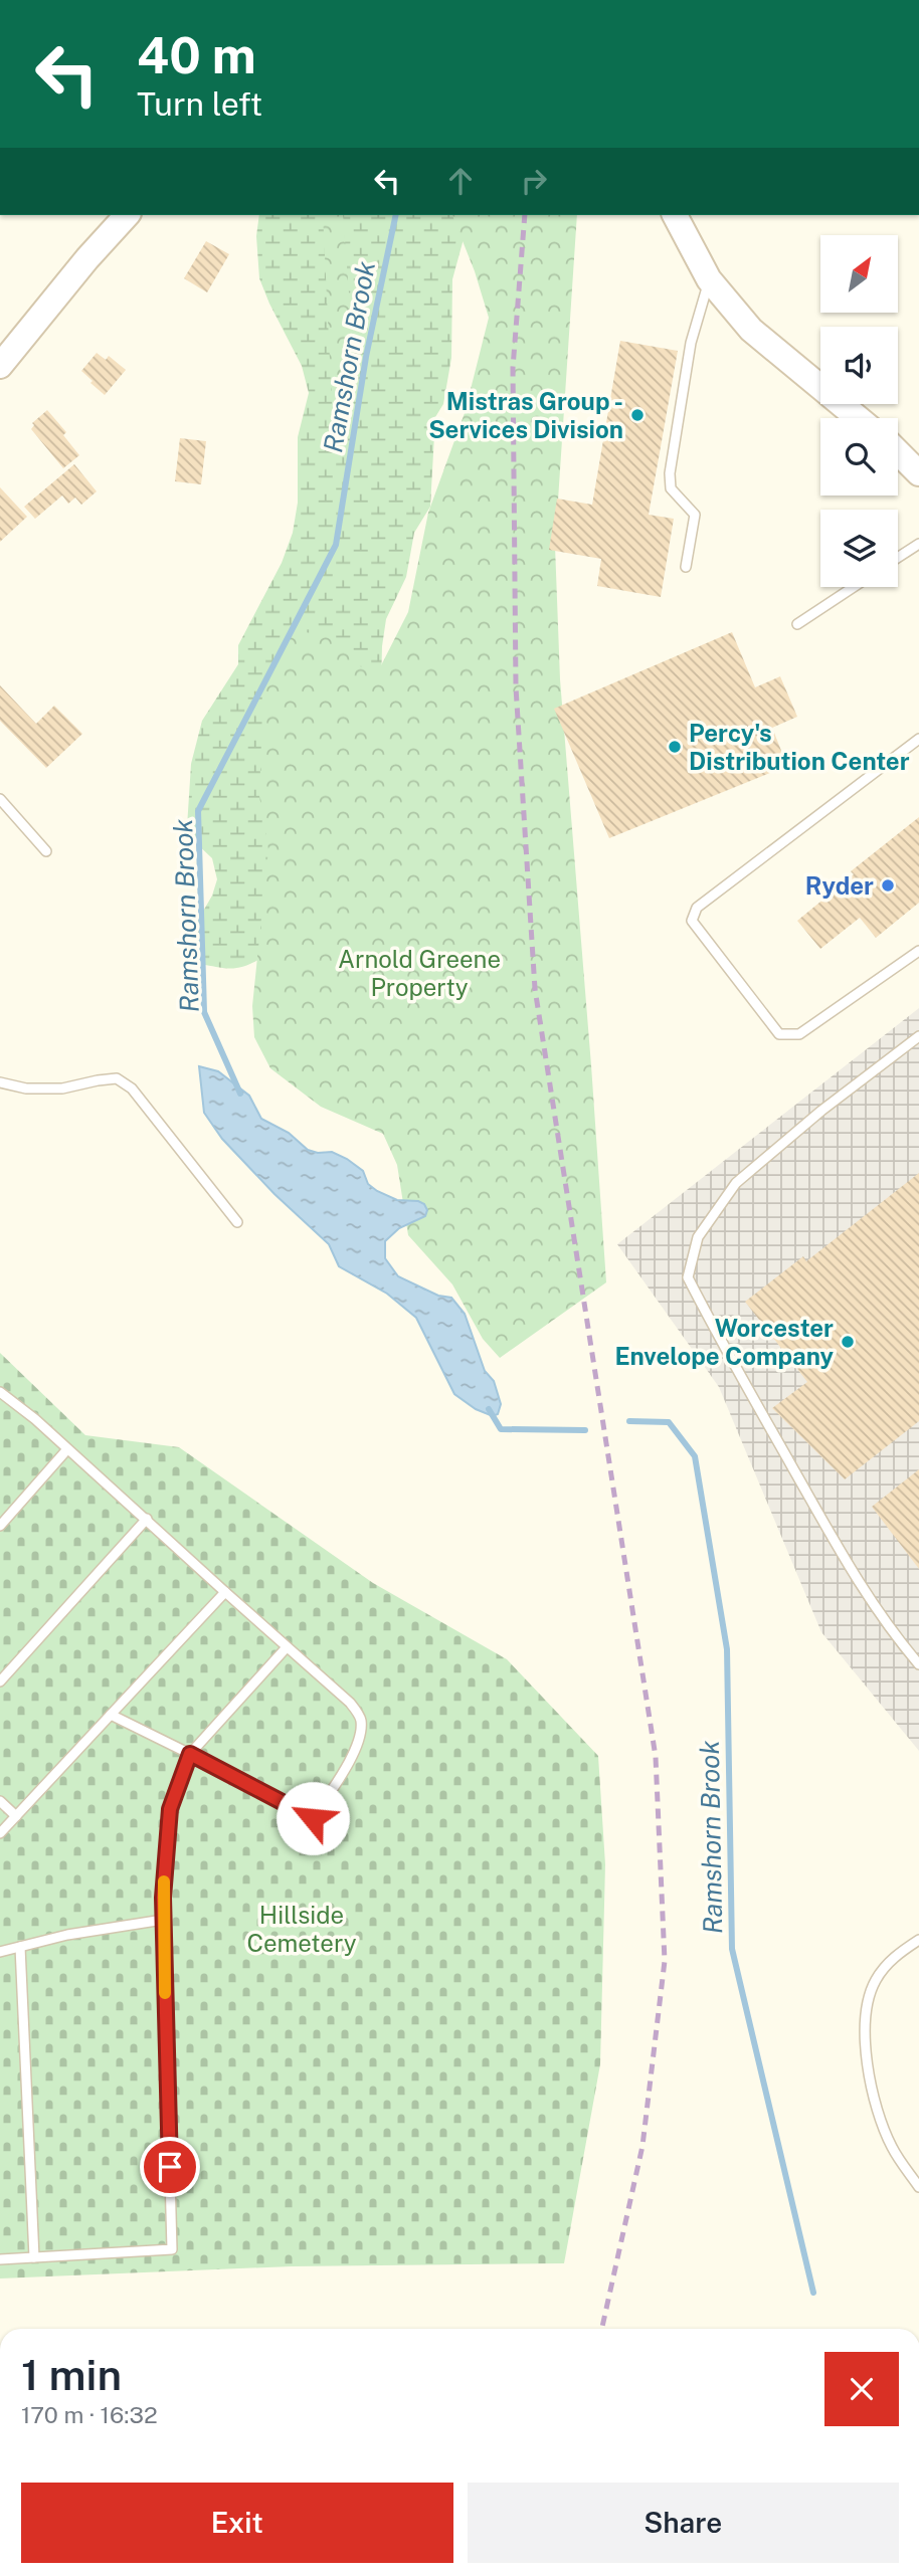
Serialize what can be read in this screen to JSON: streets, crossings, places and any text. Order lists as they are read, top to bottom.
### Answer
{
  "water": ["Ramshorn Brook"],
  "parks": ["Arnold Greene Property", "Hillside Cemetery"],
  "places": [
    "Mistras Group - Services Division",
    "Percy's Distribution Center",
    "Ryder",
    "Worcester Envelope Company"
  ],
  "north": "top right",
  "page": {
    "turn": ["40 m", "Turn left"],
    "heading": ["1 min", "170 m · 16:32"],
    "buttons": ["Exit", "Share"]
  }
}
